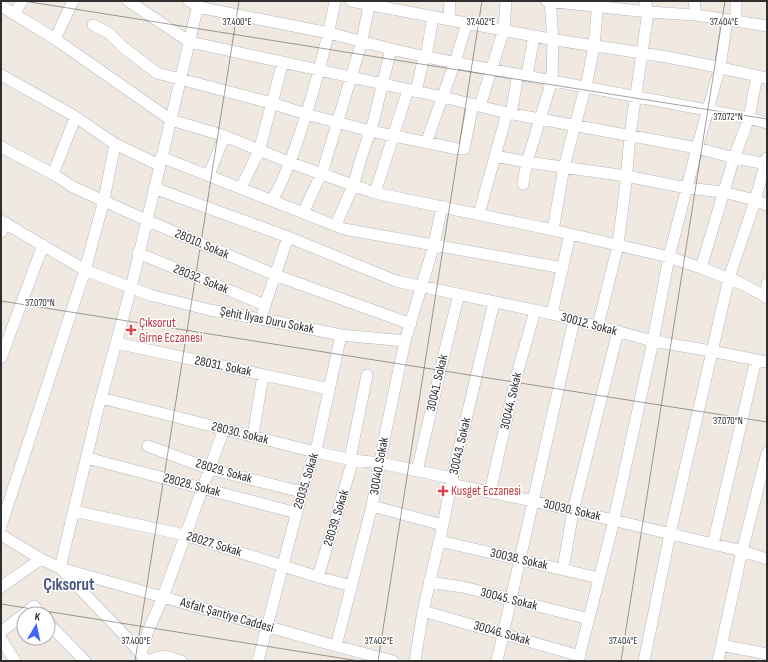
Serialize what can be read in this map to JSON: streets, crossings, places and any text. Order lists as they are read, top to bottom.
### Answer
{
  "streets": {
    "street": [
      "28010. Sokak",
      "28032. Sokak",
      "Şehit İlyas Duru Sokak",
      "30012. Sokak",
      "28031. Sokak",
      "30041. Sokak",
      "30044. Sokak",
      "28030. Sokak",
      "30043. Sokak",
      "30040. Sokak",
      "28029. Sokak",
      "28035. Sokak",
      "28028. Sokak",
      "30030. Sokak",
      "28039. Sokak",
      "28027. Sokak",
      "30038. Sokak",
      "30045. Sokak",
      "Asfalt Şantiye Caddesi",
      "30046. Sokak"
    ]
  },
  "crossings": [
    ["28010. Sokak", "30040. Sokak"],
    ["Şehit İlyas Duru Sokak", "30040. Sokak"],
    ["Şehit İlyas Duru Sokak", "28035. Sokak"],
    ["30012. Sokak", "30041. Sokak"],
    ["30012. Sokak", "30044. Sokak"],
    ["30012. Sokak", "30043. Sokak"],
    ["30012. Sokak", "30040. Sokak"],
    ["28031. Sokak", "28035. Sokak"],
    ["30041. Sokak", "30030. Sokak"],
    ["30044. Sokak", "30030. Sokak"],
    ["28030. Sokak", "30040. Sokak"],
    ["28030. Sokak", "28035. Sokak"],
    ["28030. Sokak", "30030. Sokak"],
    ["28030. Sokak", "28039. Sokak"],
    ["30043. Sokak", "30030. Sokak"],
    ["30043. Sokak", "30038. Sokak"],
    ["30043. Sokak", "30045. Sokak"],
    ["30043. Sokak", "30046. Sokak"],
    ["30040. Sokak", "30030. Sokak"],
    ["30040. Sokak", "28027. Sokak"],
    ["30040. Sokak", "Asfalt Şantiye Caddesi"],
    ["28029. Sokak", "28035. Sokak"],
    ["28035. Sokak", "28028. Sokak"],
    ["28035. Sokak", "28027. Sokak"],
    ["28035. Sokak", "Asfalt Şantiye Caddesi"],
    ["28039. Sokak", "28027. Sokak"]
  ],
  "districts": ["Çıksorut"],
  "places": {
    "health": ["Çıksorut Girne Eczanesi", "Kusget Eczanesi"]
  },
  "north": "top",
  "coordinates": [
    "37.400°E",
    "37.402°E",
    "37.404°E",
    "37.072°N",
    "37.070°N"
  ]
}
